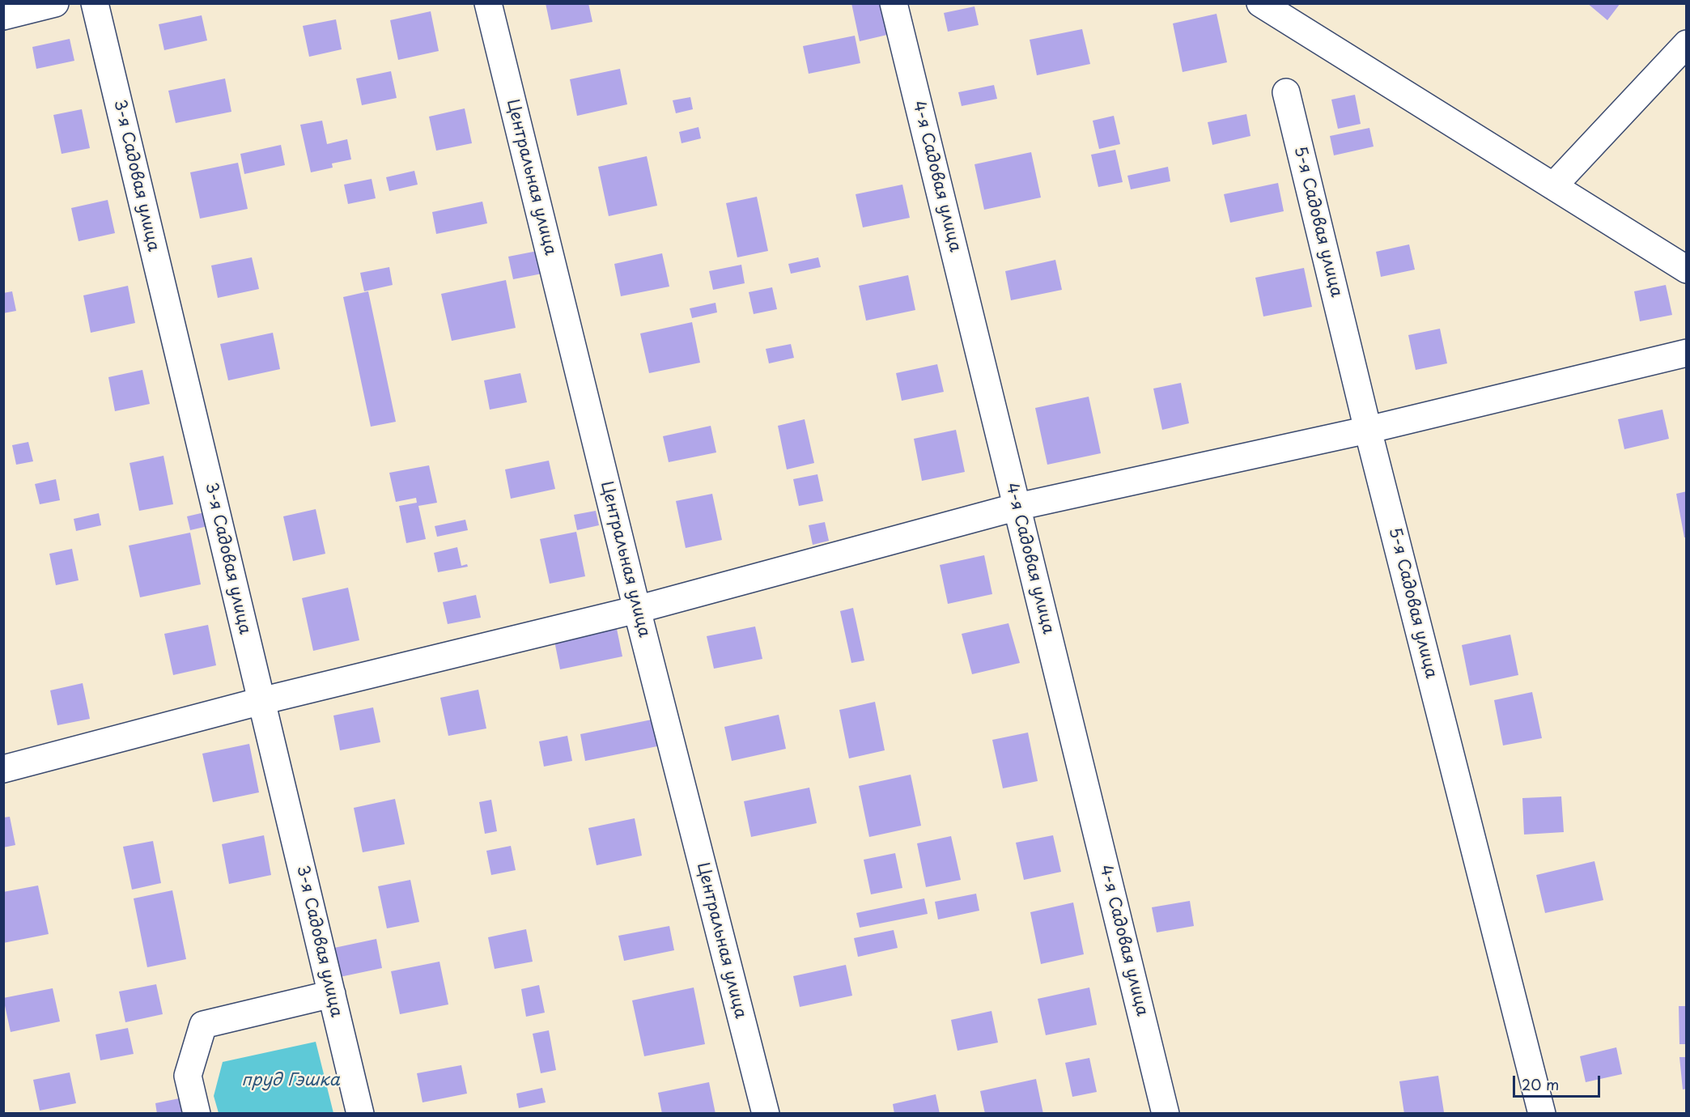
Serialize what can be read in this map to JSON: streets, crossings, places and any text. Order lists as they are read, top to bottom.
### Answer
{
  "streets": {
    "street": [
      "3-я Садовая улица",
      "4-я Садовая улица",
      "Центральная улица",
      "5-я Садовая улица"
    ]
  },
  "water": ["пруд Гэшка"],
  "scale_bar": "20 m"
}
